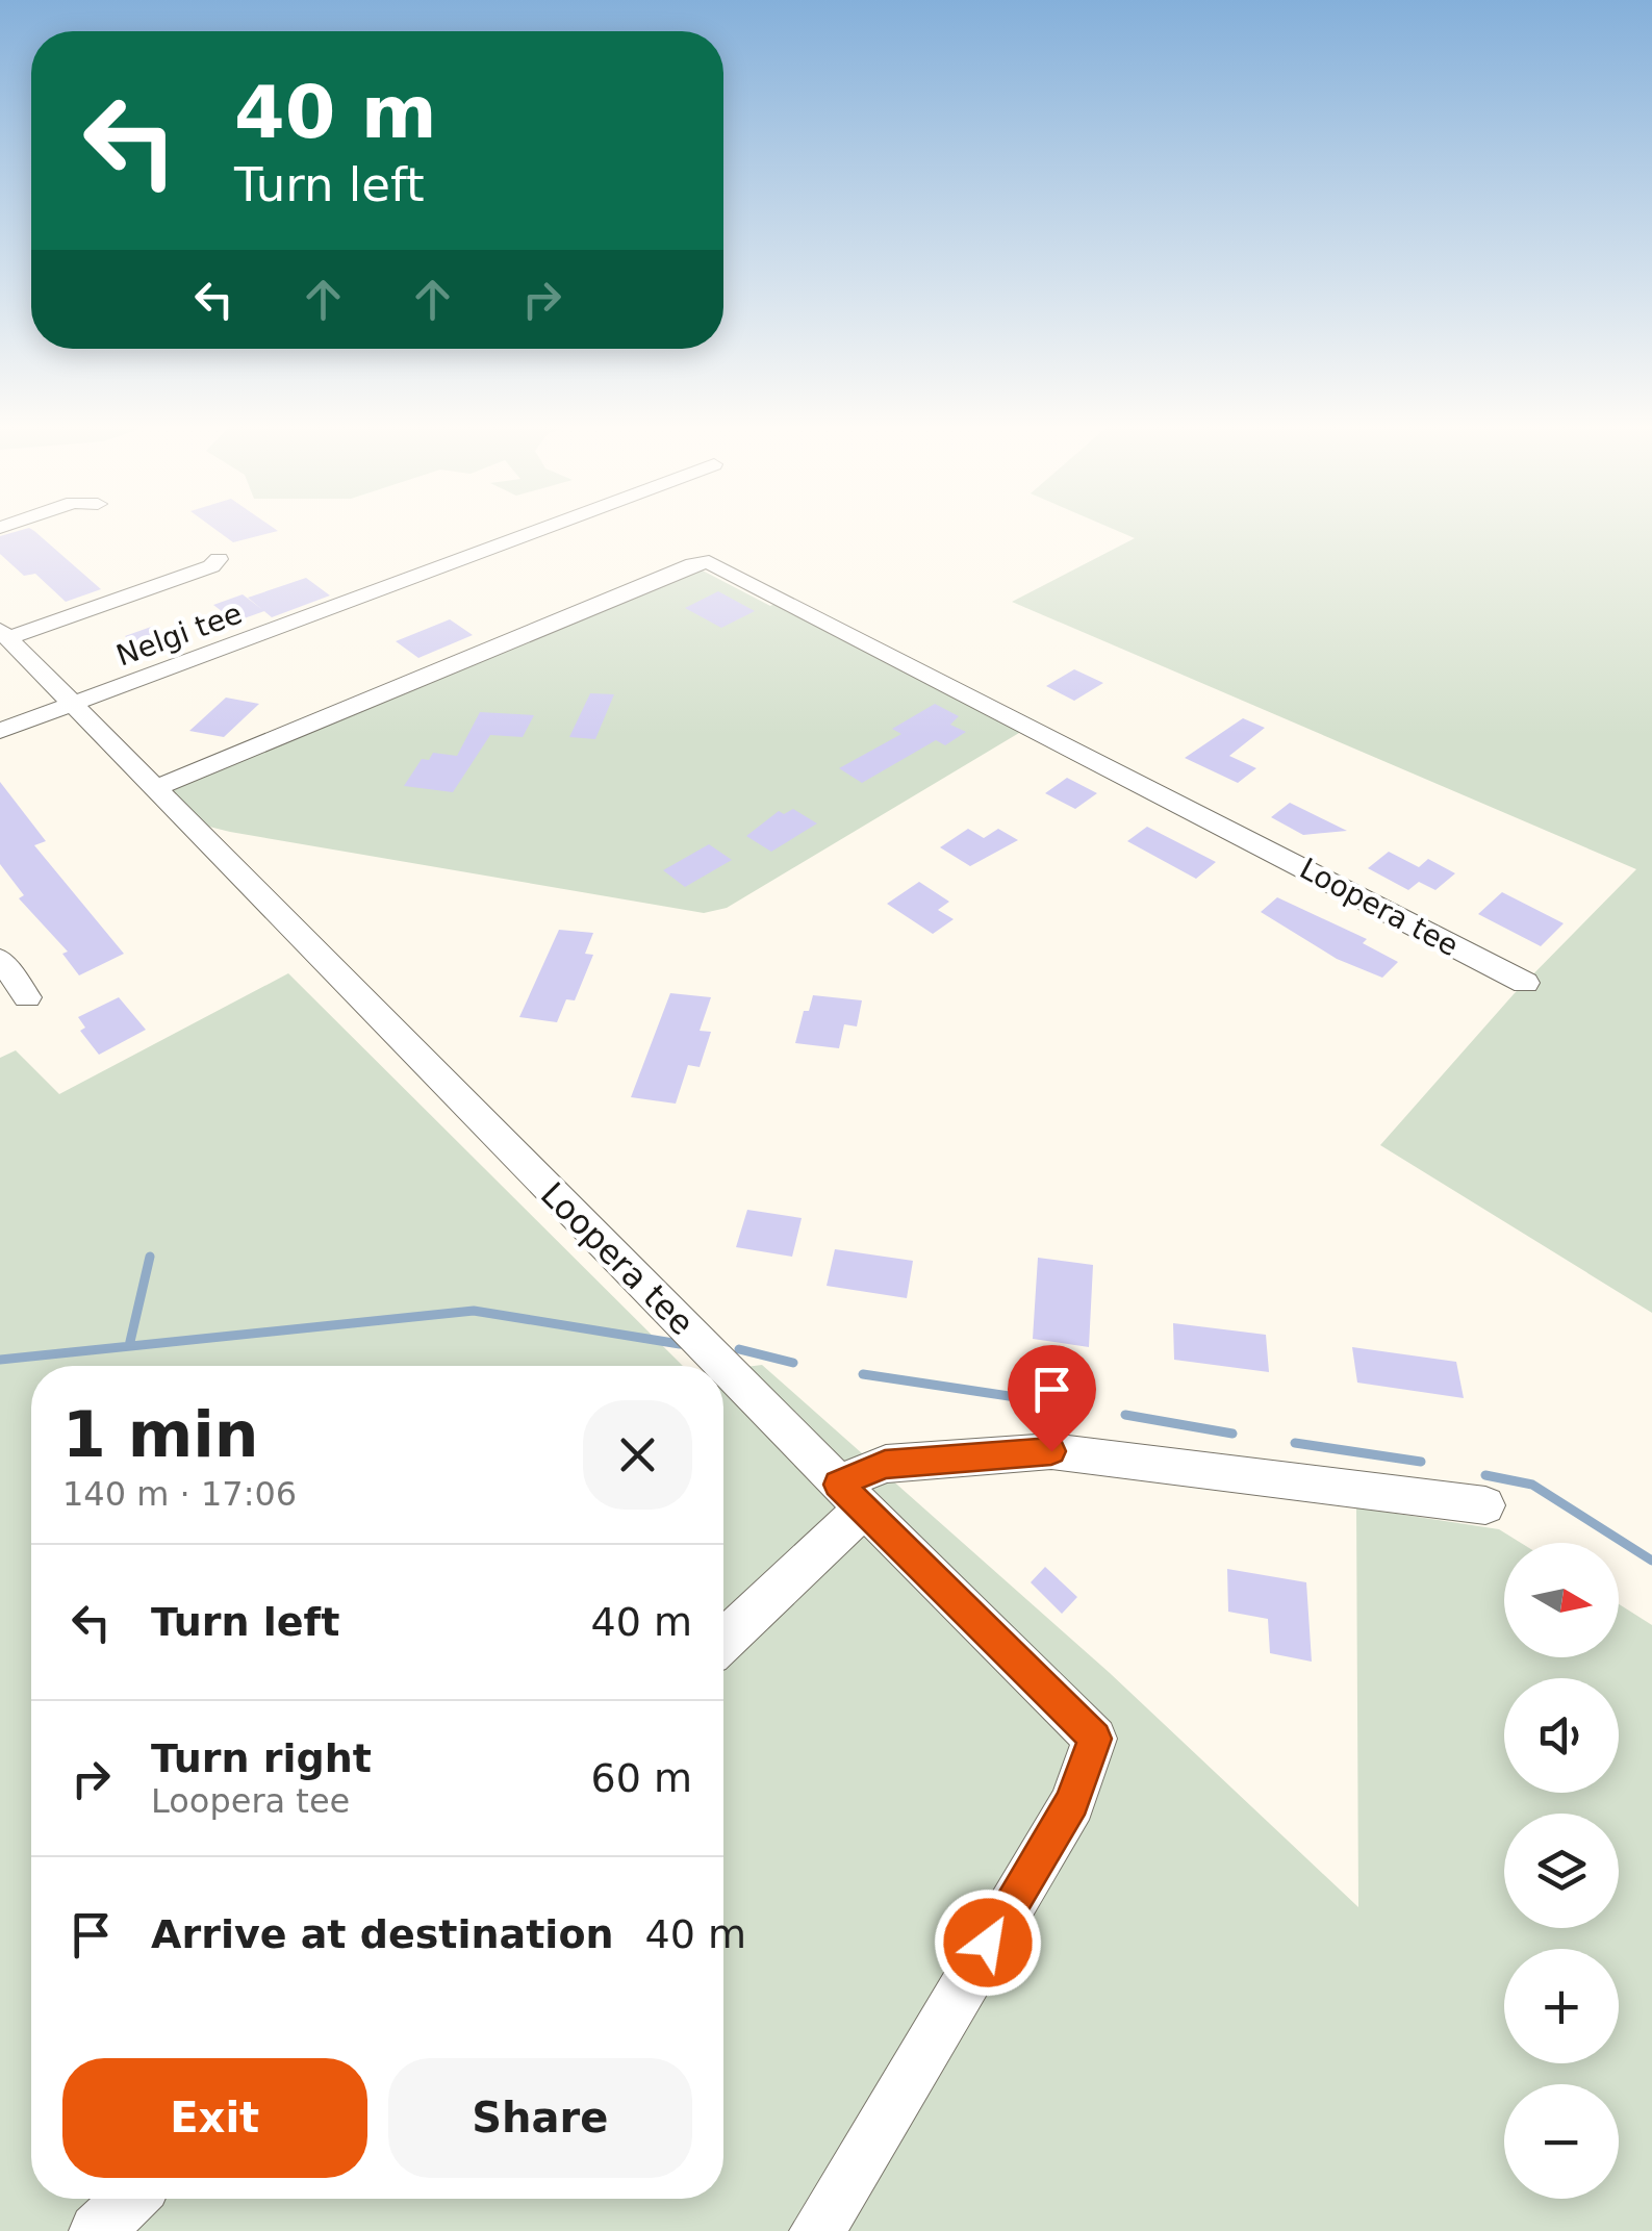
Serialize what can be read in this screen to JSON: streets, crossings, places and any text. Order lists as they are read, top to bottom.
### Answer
{
  "streets": {
    "street": ["Nelgi tee", "Loopera tee"]
  },
  "crossings": [
    ["Nelgi tee", "Loopera tee"]
  ],
  "north": "right",
  "page": {
    "turn": ["40 m", "Turn left"],
    "heading": ["1 min", "140 m · 17:06"],
    "map_buttons": ["+", "−"],
    "list": [
      {
        "name": "Turn left",
        "value": "40 m"
      },
      {
        "name": "Turn right",
        "note": "Loopera tee",
        "value": "60 m"
      },
      {
        "name": "Arrive at destination",
        "value": "40 m"
      }
    ],
    "buttons": ["Exit", "Share"]
  }
}
